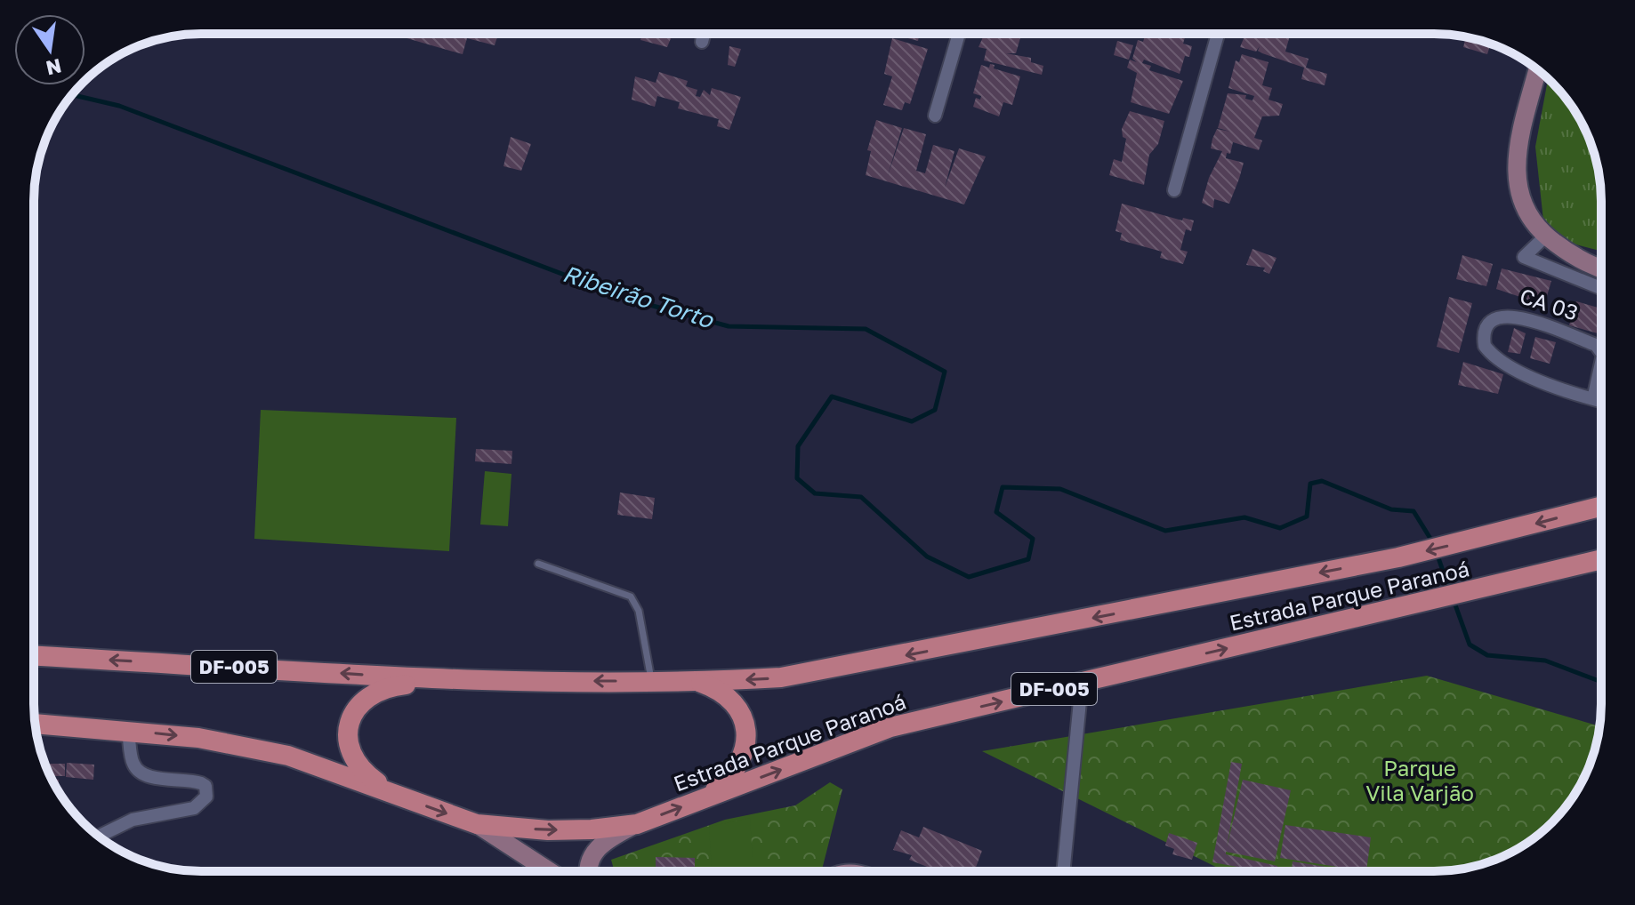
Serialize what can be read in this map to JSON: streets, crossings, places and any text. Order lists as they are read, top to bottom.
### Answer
{
  "streets": {
    "main road": ["Estrada Parque Paranoá", "DF-005"],
    "street": ["CA 03"]
  },
  "water": ["Ribeirão Torto"],
  "parks": ["Parque Vila Varjão"],
  "north": "bottom"
}
